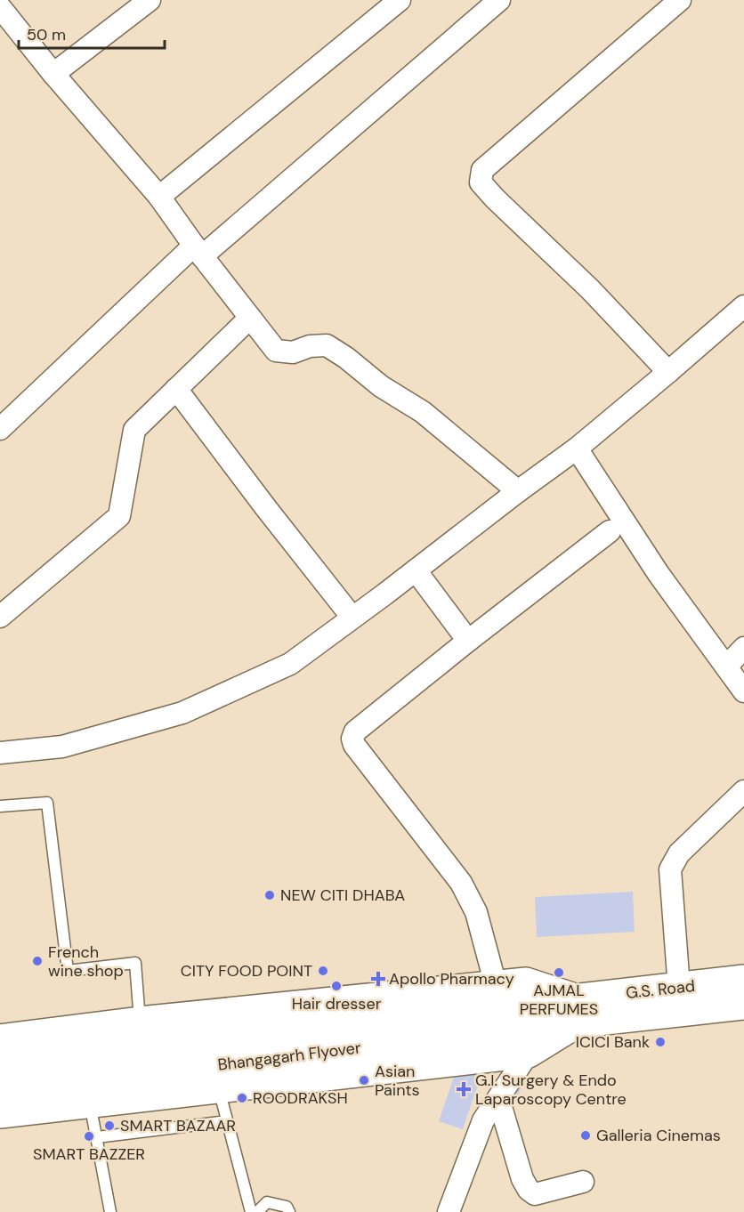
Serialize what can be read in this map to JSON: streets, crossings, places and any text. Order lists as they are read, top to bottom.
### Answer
{
  "streets": {
    "main road": ["G.S. Road", "Bhangagarh Flyover"]
  },
  "crossings": [
    ["G.S. Road", "Bhangagarh Flyover"]
  ],
  "places": {
    "other": [
      "NEW CITI DHABA",
      "French wine shop",
      "CITY FOOD POINT",
      "AJMAL PERFUMES",
      "Hair dresser",
      "ICICI Bank",
      "Asian Paints",
      "ROODRAKSH",
      "SMART BAZAAR",
      "Galleria Cinemas",
      "SMART BAZZER"
    ],
    "health": ["Apollo Pharmacy", "G.I. Surgery & Endo Laparoscopy Centre"]
  },
  "scale_bar": "50 m"
}
